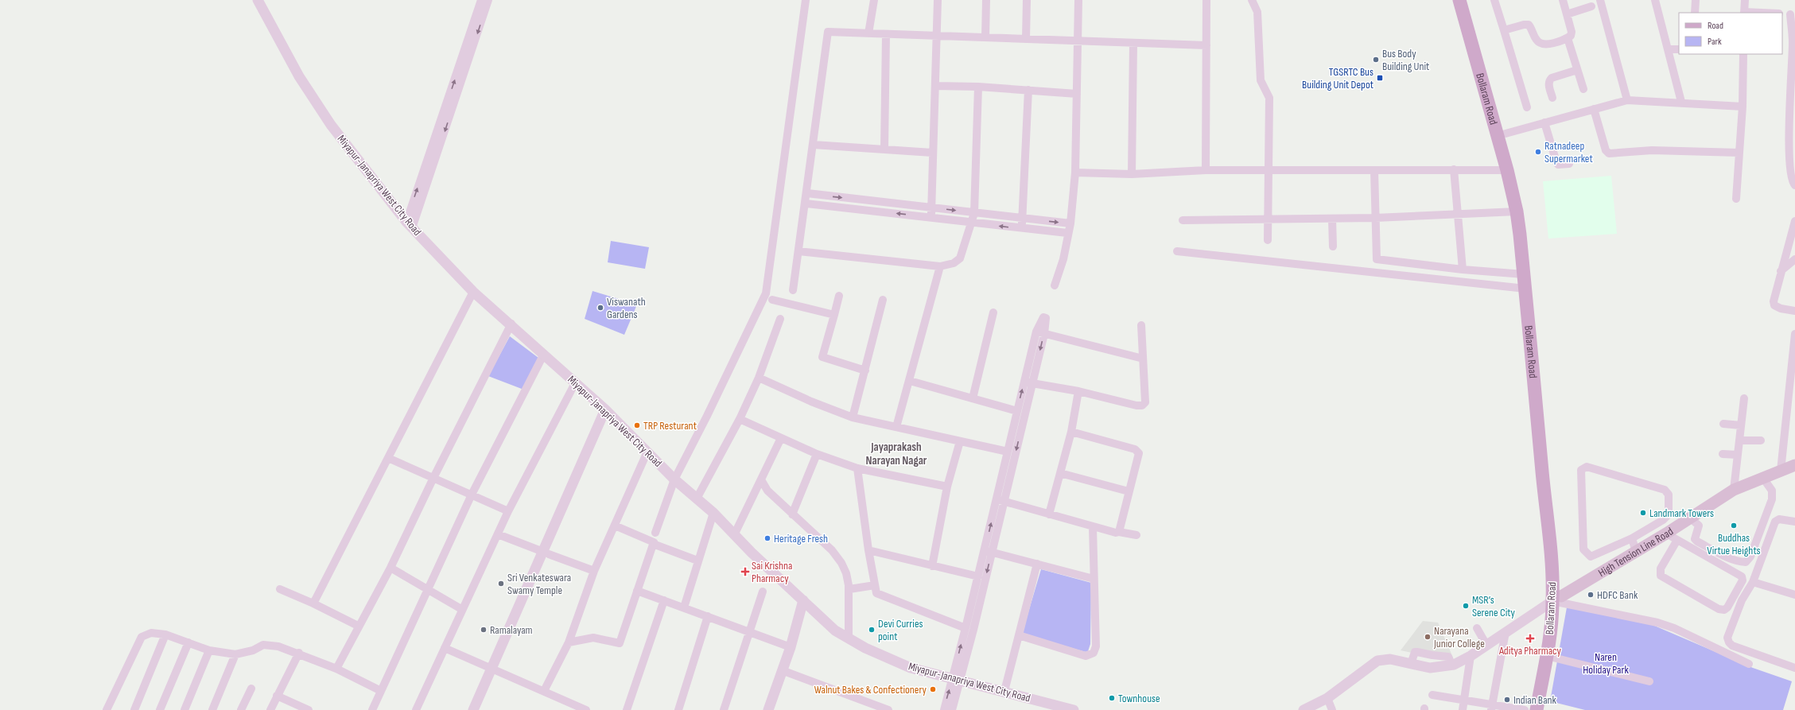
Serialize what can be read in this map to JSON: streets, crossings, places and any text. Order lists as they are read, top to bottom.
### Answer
{
  "streets": {
    "main road": ["Bollaram Road", "High Tension Line Road"],
    "street": ["Miyapur-Janapriya West City Road"]
  },
  "crossings": [
    ["Bollaram Road", "High Tension Line Road"]
  ],
  "districts": ["Jayaprakash Narayan Nagar"],
  "parks": ["Naren Holiday Park"],
  "places": {
    "other": [
      "Bus Body Building Unit",
      "Ratnadeep Supermarket",
      "Viswanath Gardens",
      "TRP Resturant",
      "Landmark Towers",
      "Buddhas Virtue Heights",
      "Heritage Fresh",
      "Sri Venkateswara Swamy Temple",
      "HDFC Bank",
      "MSR’s Serene City",
      "Ramalayam",
      "Devi Curries point",
      "Narayana Junior College",
      "Walnut Bakes & Confectionery",
      "Townhouse",
      "Indian Bank"
    ],
    "transit": ["TGSRTC Bus Building Unit Depot"],
    "health": ["Sai Krishna Pharmacy", "Aditya Pharmacy"]
  },
  "legend": ["Road", "Park"]
}
